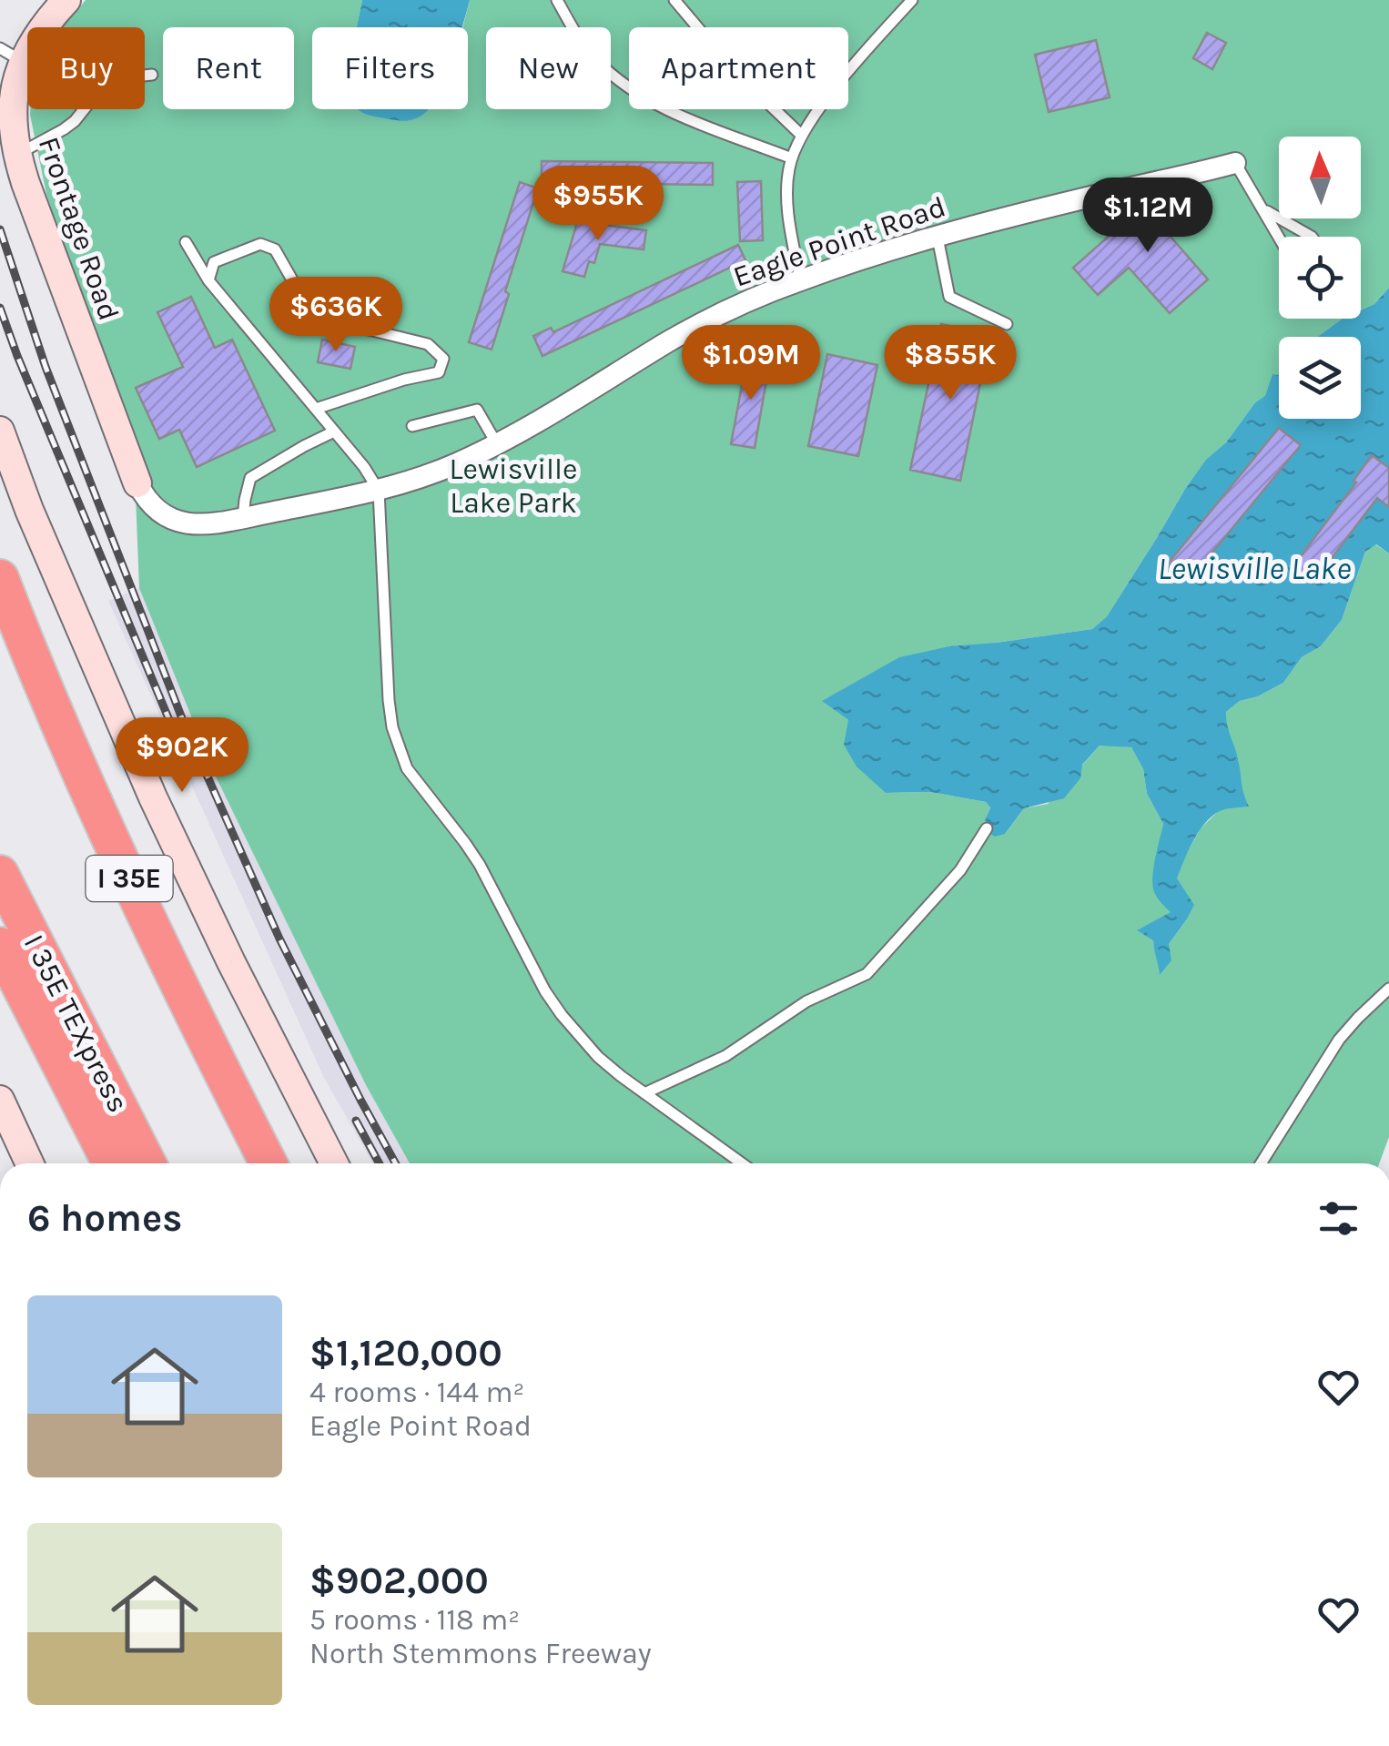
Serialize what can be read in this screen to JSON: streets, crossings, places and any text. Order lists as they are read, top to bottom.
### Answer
{
  "streets": {
    "highway": ["I 35E", "I 35E TEXpress"],
    "main road": ["Frontage Road"],
    "street": ["Eagle Point Road"]
  },
  "crossings": [
    ["Frontage Road", "Eagle Point Road"]
  ],
  "water": ["Lewisville Lake"],
  "parks": ["Lewisville Lake Park"],
  "north": "top",
  "page": {
    "chip": [
      "Buy",
      "Rent",
      "Filters",
      "New",
      "Apartment"
    ],
    "price": [
      "$955K",
      "$1.12M",
      "$636K",
      "$1.09M",
      "$855K",
      "$902K"
    ],
    "heading": "6 homes",
    "list": [
      {
        "name": "$1,120,000",
        "note": "4 rooms · 144 m² · Eagle Point Road"
      },
      {
        "name": "$902,000",
        "note": "5 rooms · 118 m² · North Stemmons Freeway"
      }
    ]
  }
}
